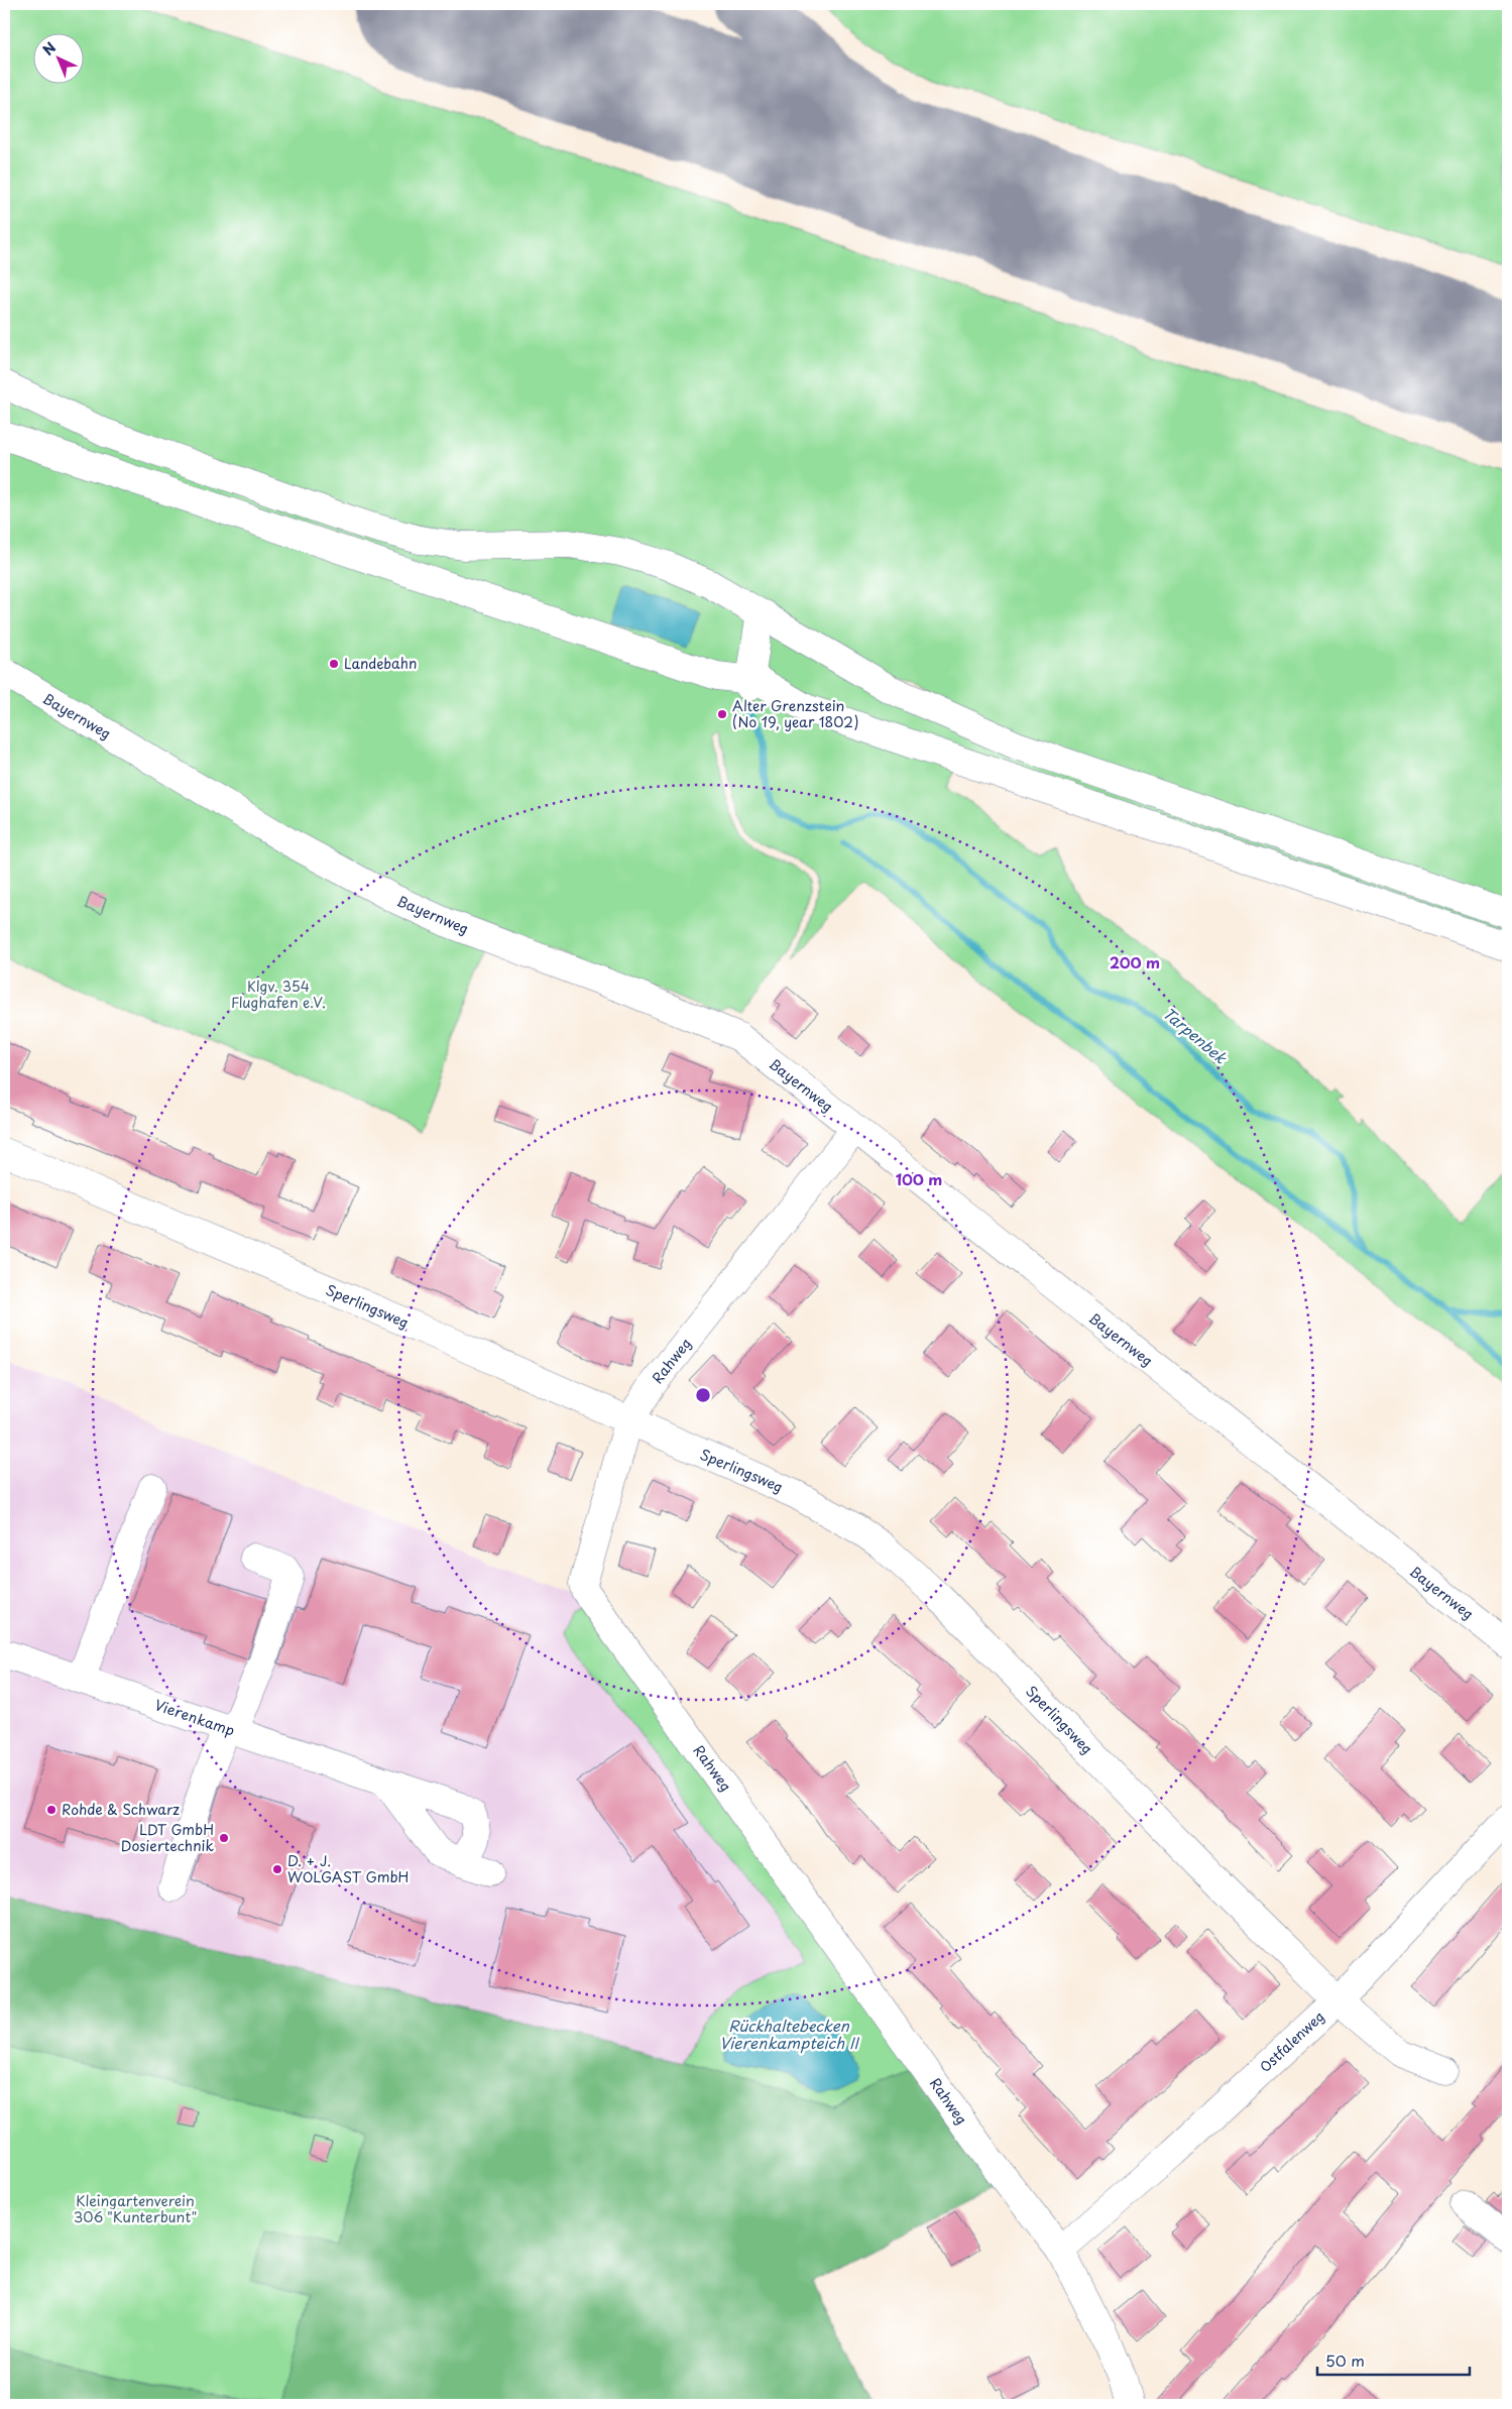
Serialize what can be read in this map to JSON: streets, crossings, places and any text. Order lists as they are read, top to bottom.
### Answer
{
  "streets": {
    "street": [
      "Bayernweg",
      "Sperlingsweg",
      "Rahweg",
      "Vierenkamp",
      "Ostfalenweg"
    ]
  },
  "crossings": [
    ["Bayernweg", "Rahweg"],
    ["Sperlingsweg", "Rahweg"],
    ["Sperlingsweg", "Ostfalenweg"],
    ["Rahweg", "Ostfalenweg"]
  ],
  "water": ["Tarpenbek", "Rückhaltebecken Vierenkampteich II"],
  "parks": ["Klgv. 354 Flughafen e.V.", "Kleingartenverein 306 \"Kunterbunt\""],
  "places": [
    "Landebahn",
    "Alter Grenzstein (No 19, year 1802)",
    "Rohde & Schwarz",
    "LDT GmbH Dosiertechnik",
    "D. + J. WOLGAST GmbH"
  ],
  "scale_bar": "50 m",
  "north": "top left",
  "rings": ["200 m", "100 m"]
}
